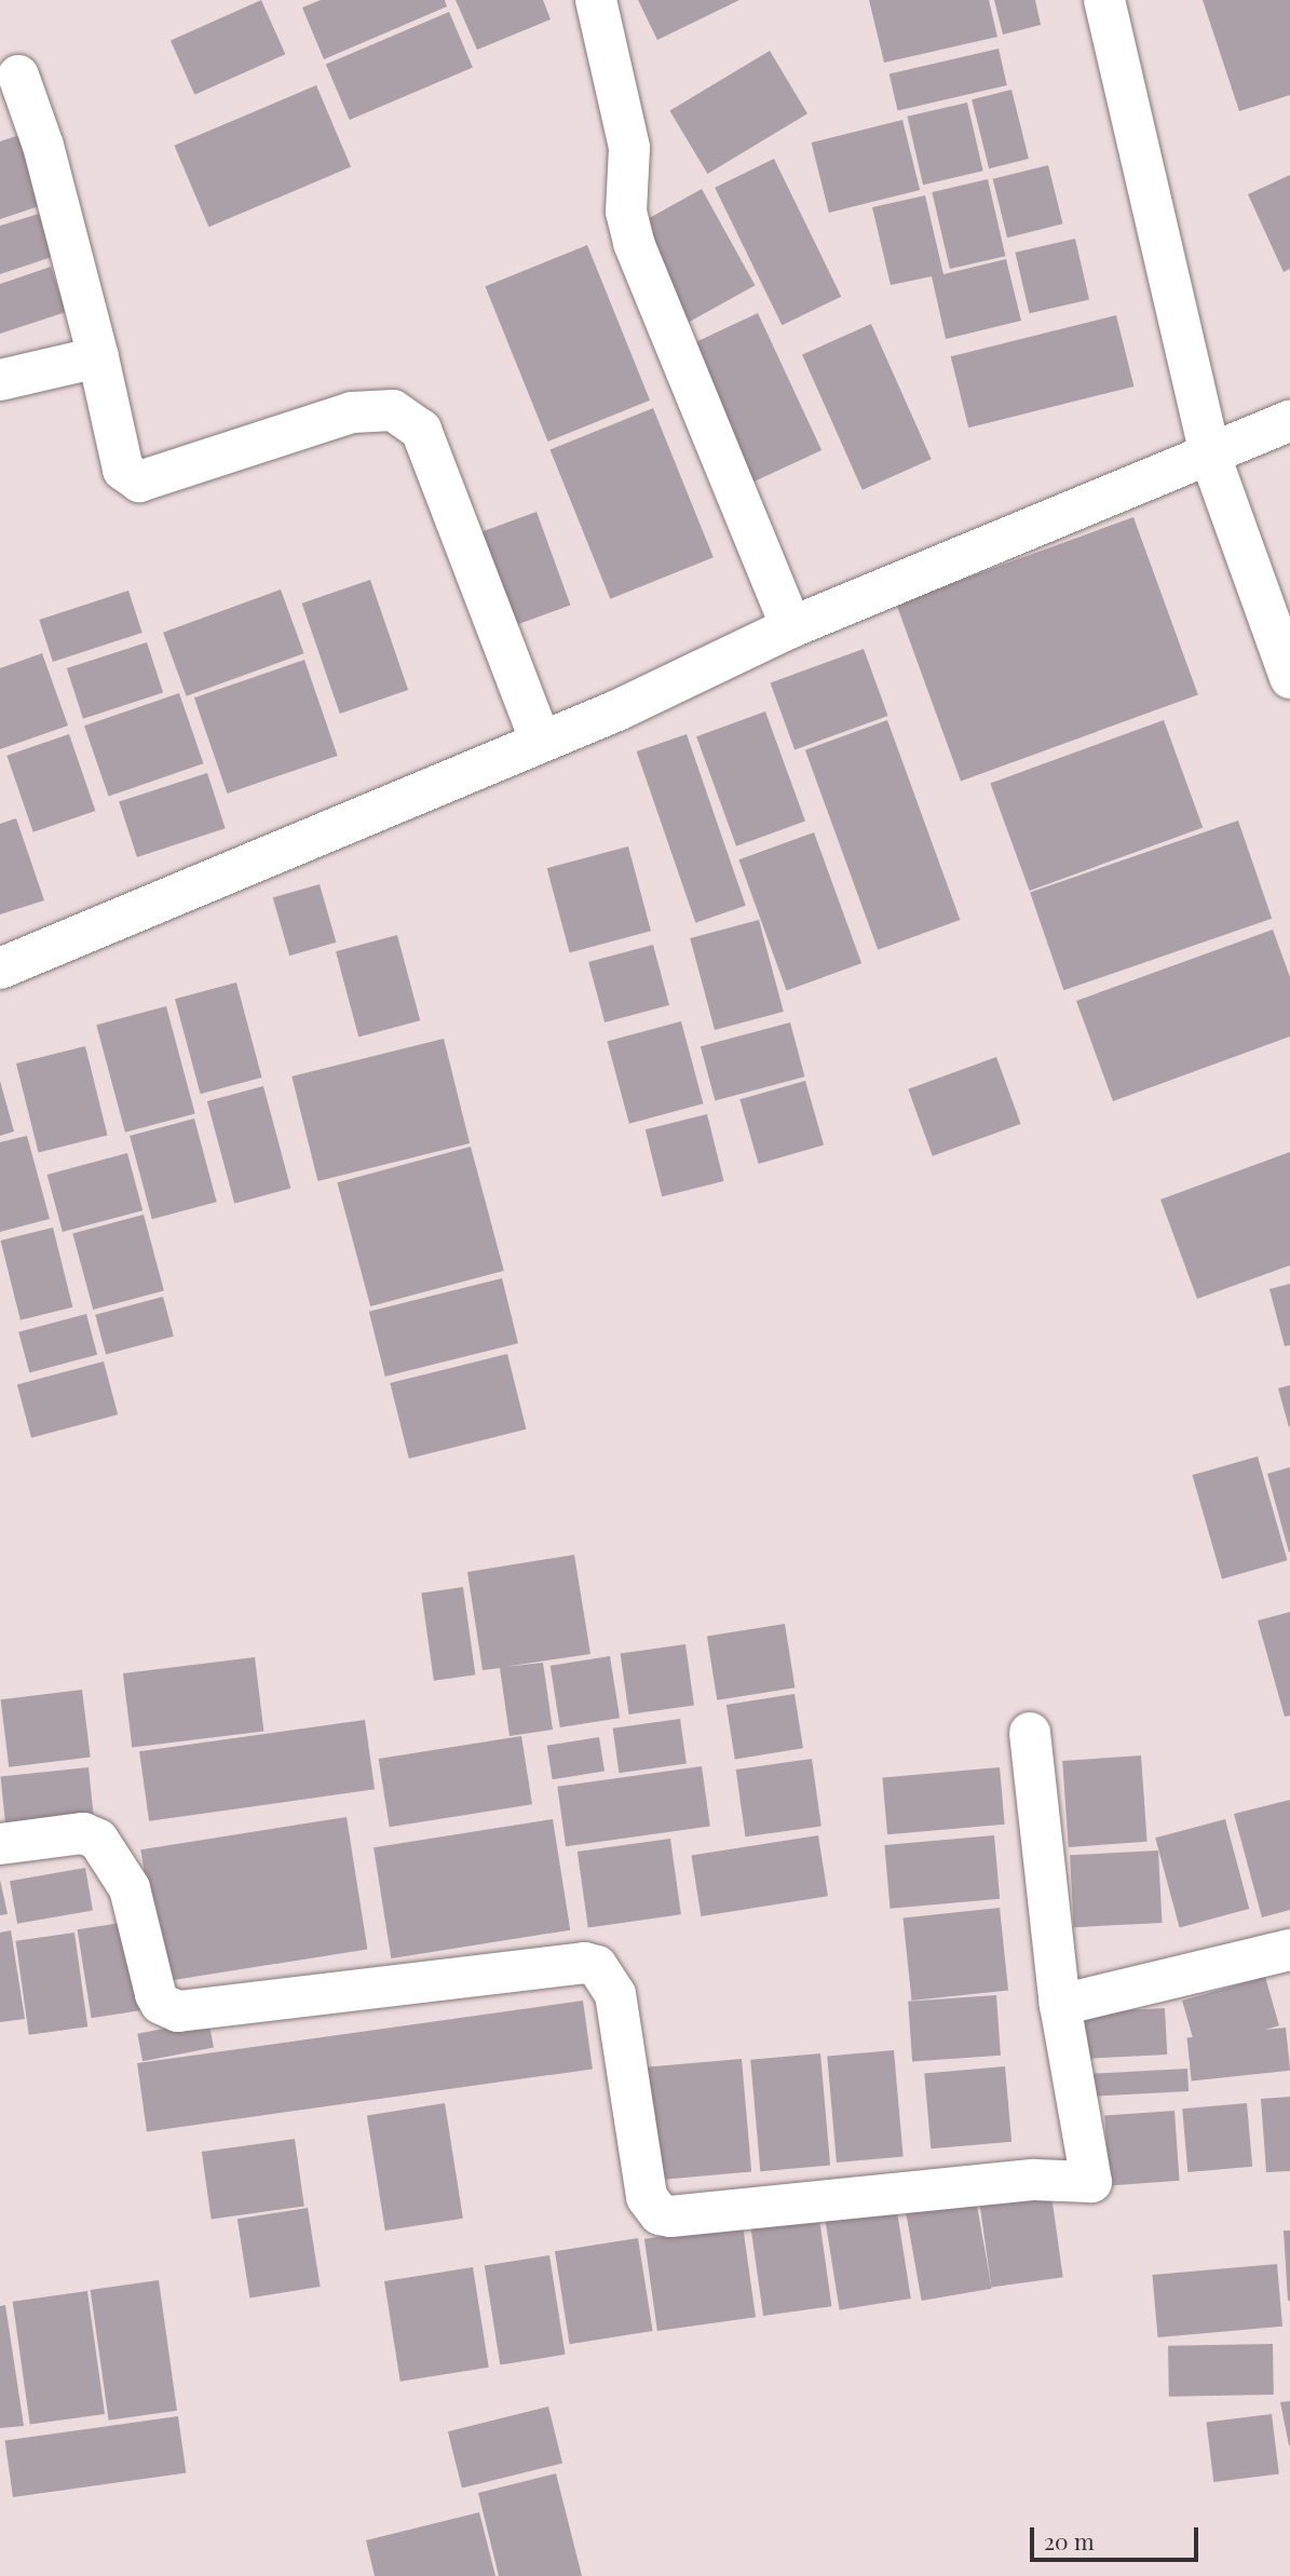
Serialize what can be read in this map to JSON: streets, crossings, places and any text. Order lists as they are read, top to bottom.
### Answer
{
  "scale_bar": "20 m"
}
